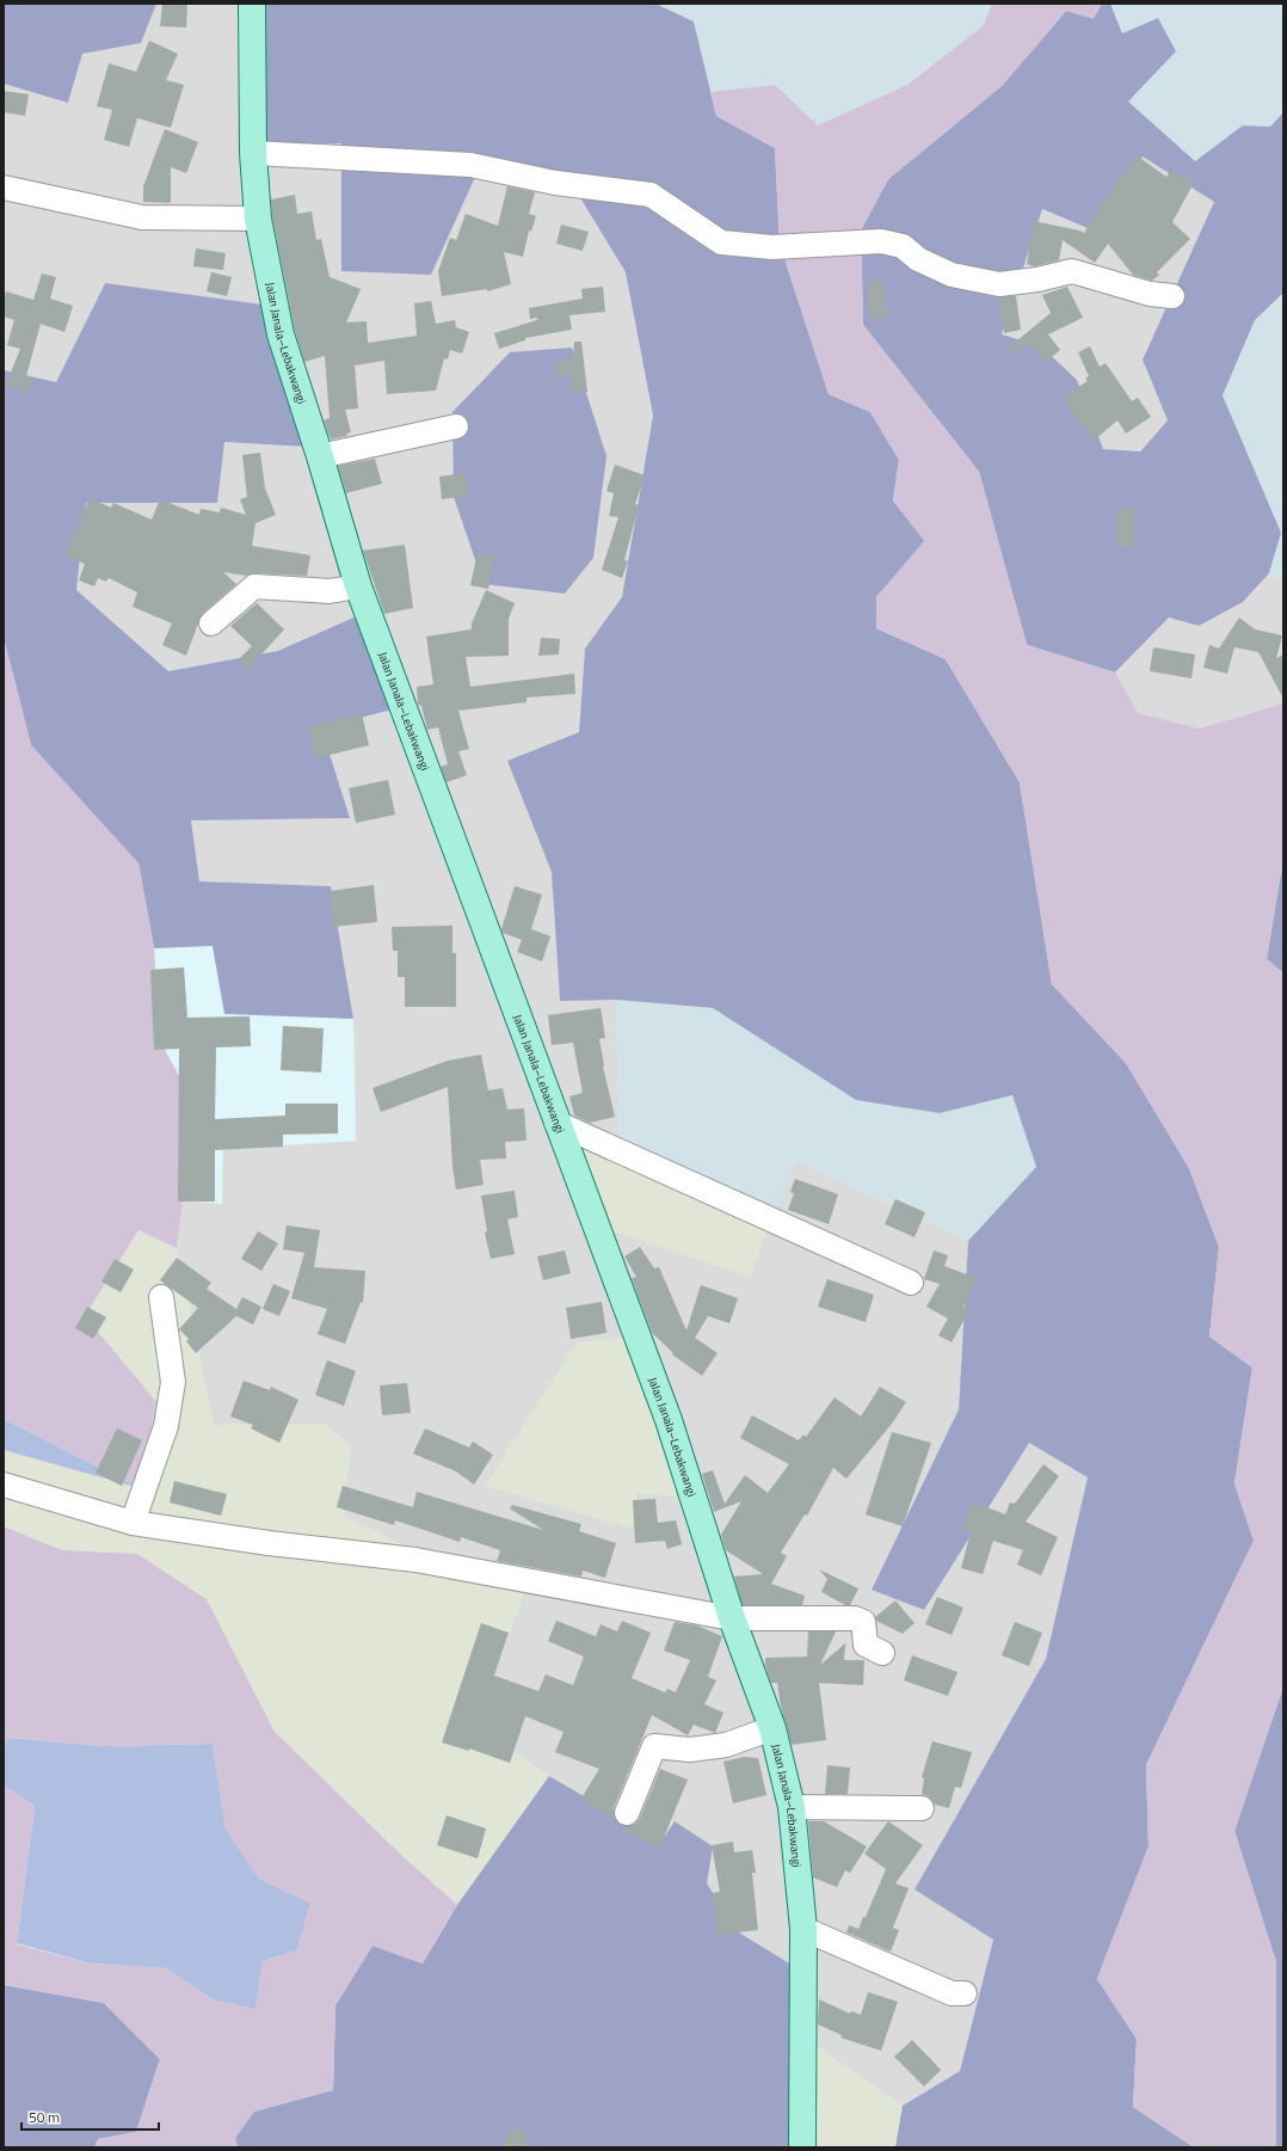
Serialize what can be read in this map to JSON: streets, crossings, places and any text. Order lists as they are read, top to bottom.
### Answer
{
  "streets": {
    "main road": ["Jalan Janala–Lebakwangi"]
  },
  "scale_bar": "50 m"
}
